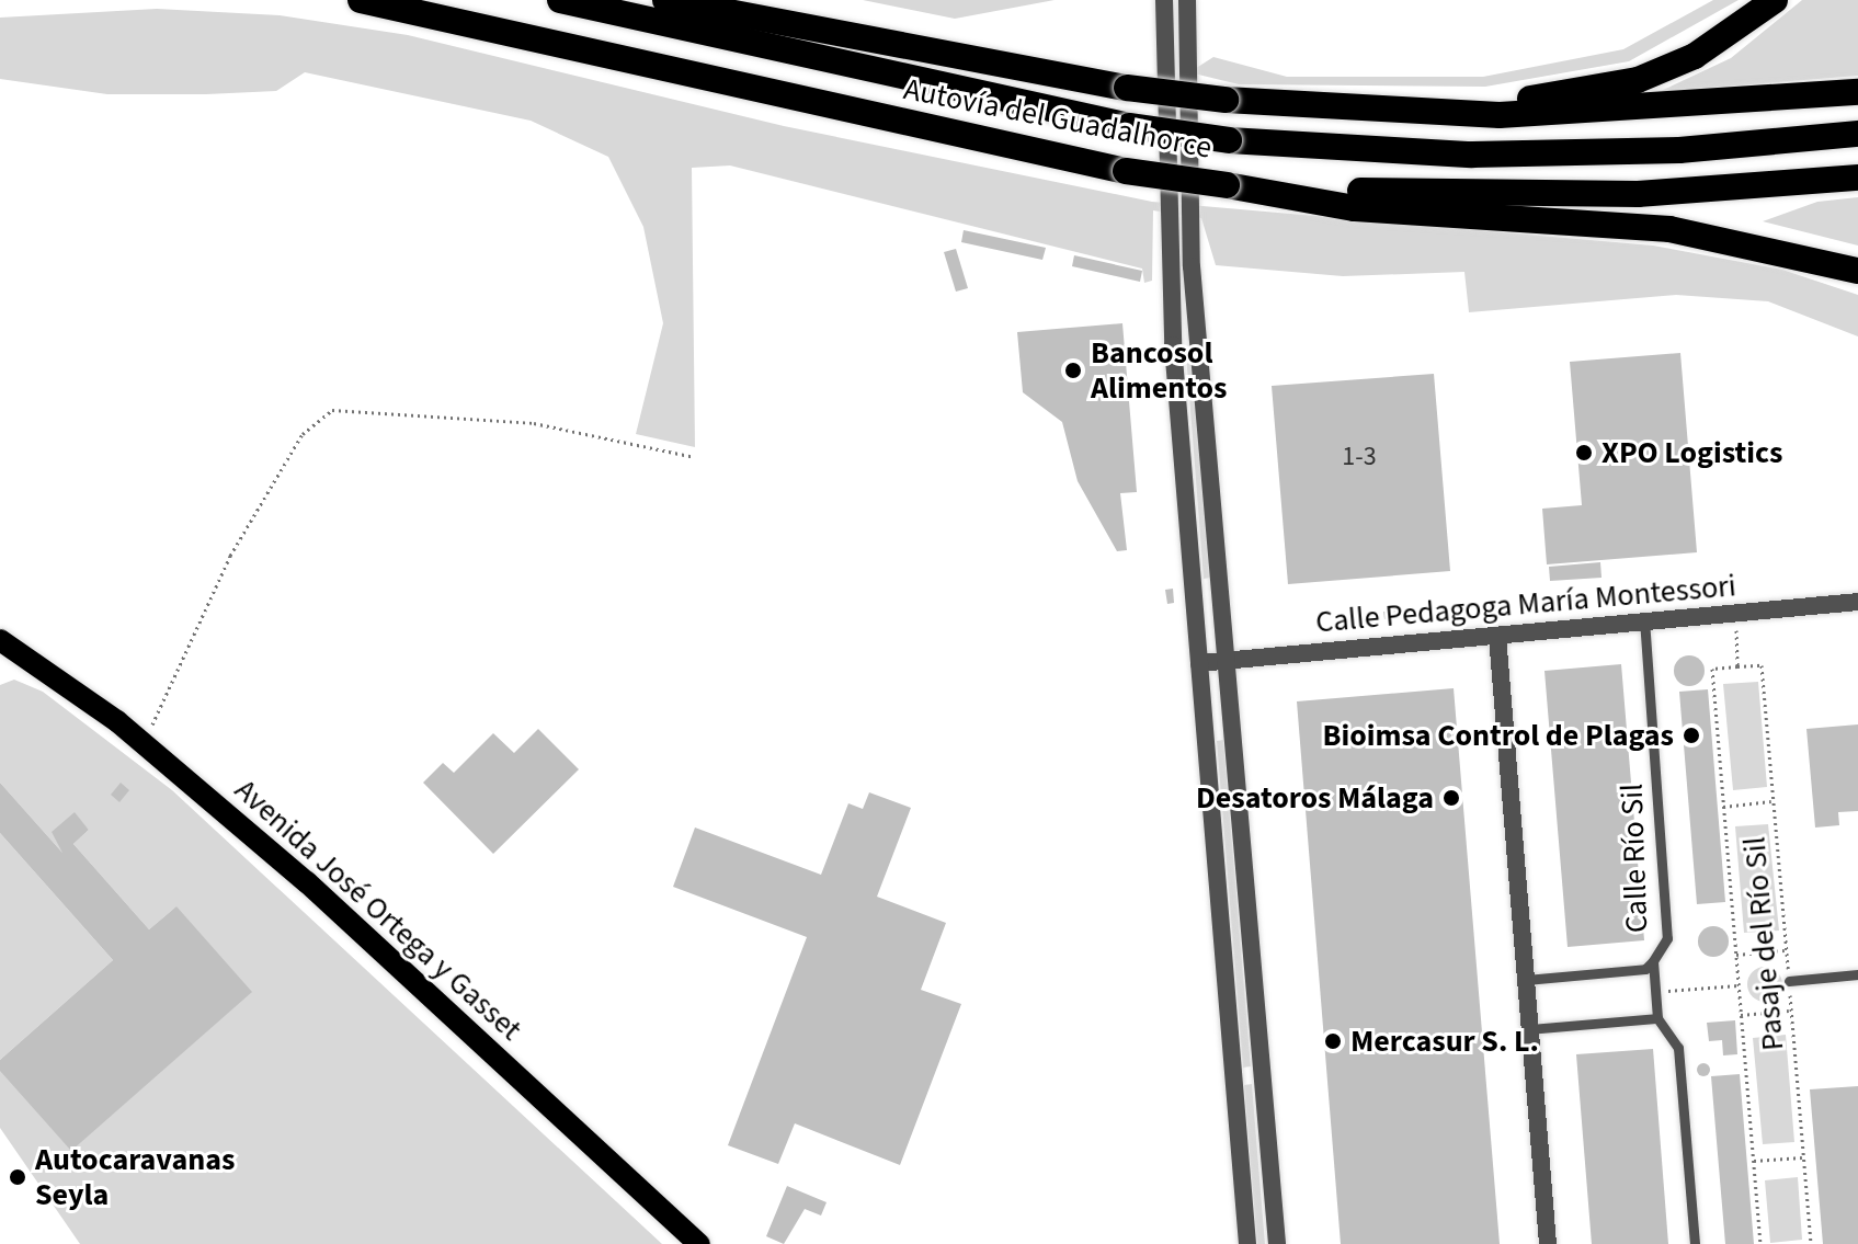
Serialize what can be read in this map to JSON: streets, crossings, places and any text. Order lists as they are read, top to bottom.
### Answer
{
  "streets": {
    "highway": ["Autovía del Guadalhorce"],
    "main road": ["Avenida José Ortega y Gasset"],
    "street": ["Calle Pedagoga María Montessori"],
    "lane": ["Calle Río Sil"],
    "path": ["Pasaje del Río Sil"]
  },
  "crossings": [
    ["Calle Pedagoga María Montessori", "Calle Río Sil"]
  ],
  "places": [
    "Bancosol Alimentos",
    "XPO Logistics",
    "Bioimsa Control de Plagas",
    "Desatoros Málaga",
    "Mercasur S. L.",
    "Autocaravanas Seyla"
  ],
  "house_numbers": ["1-3"]
}
